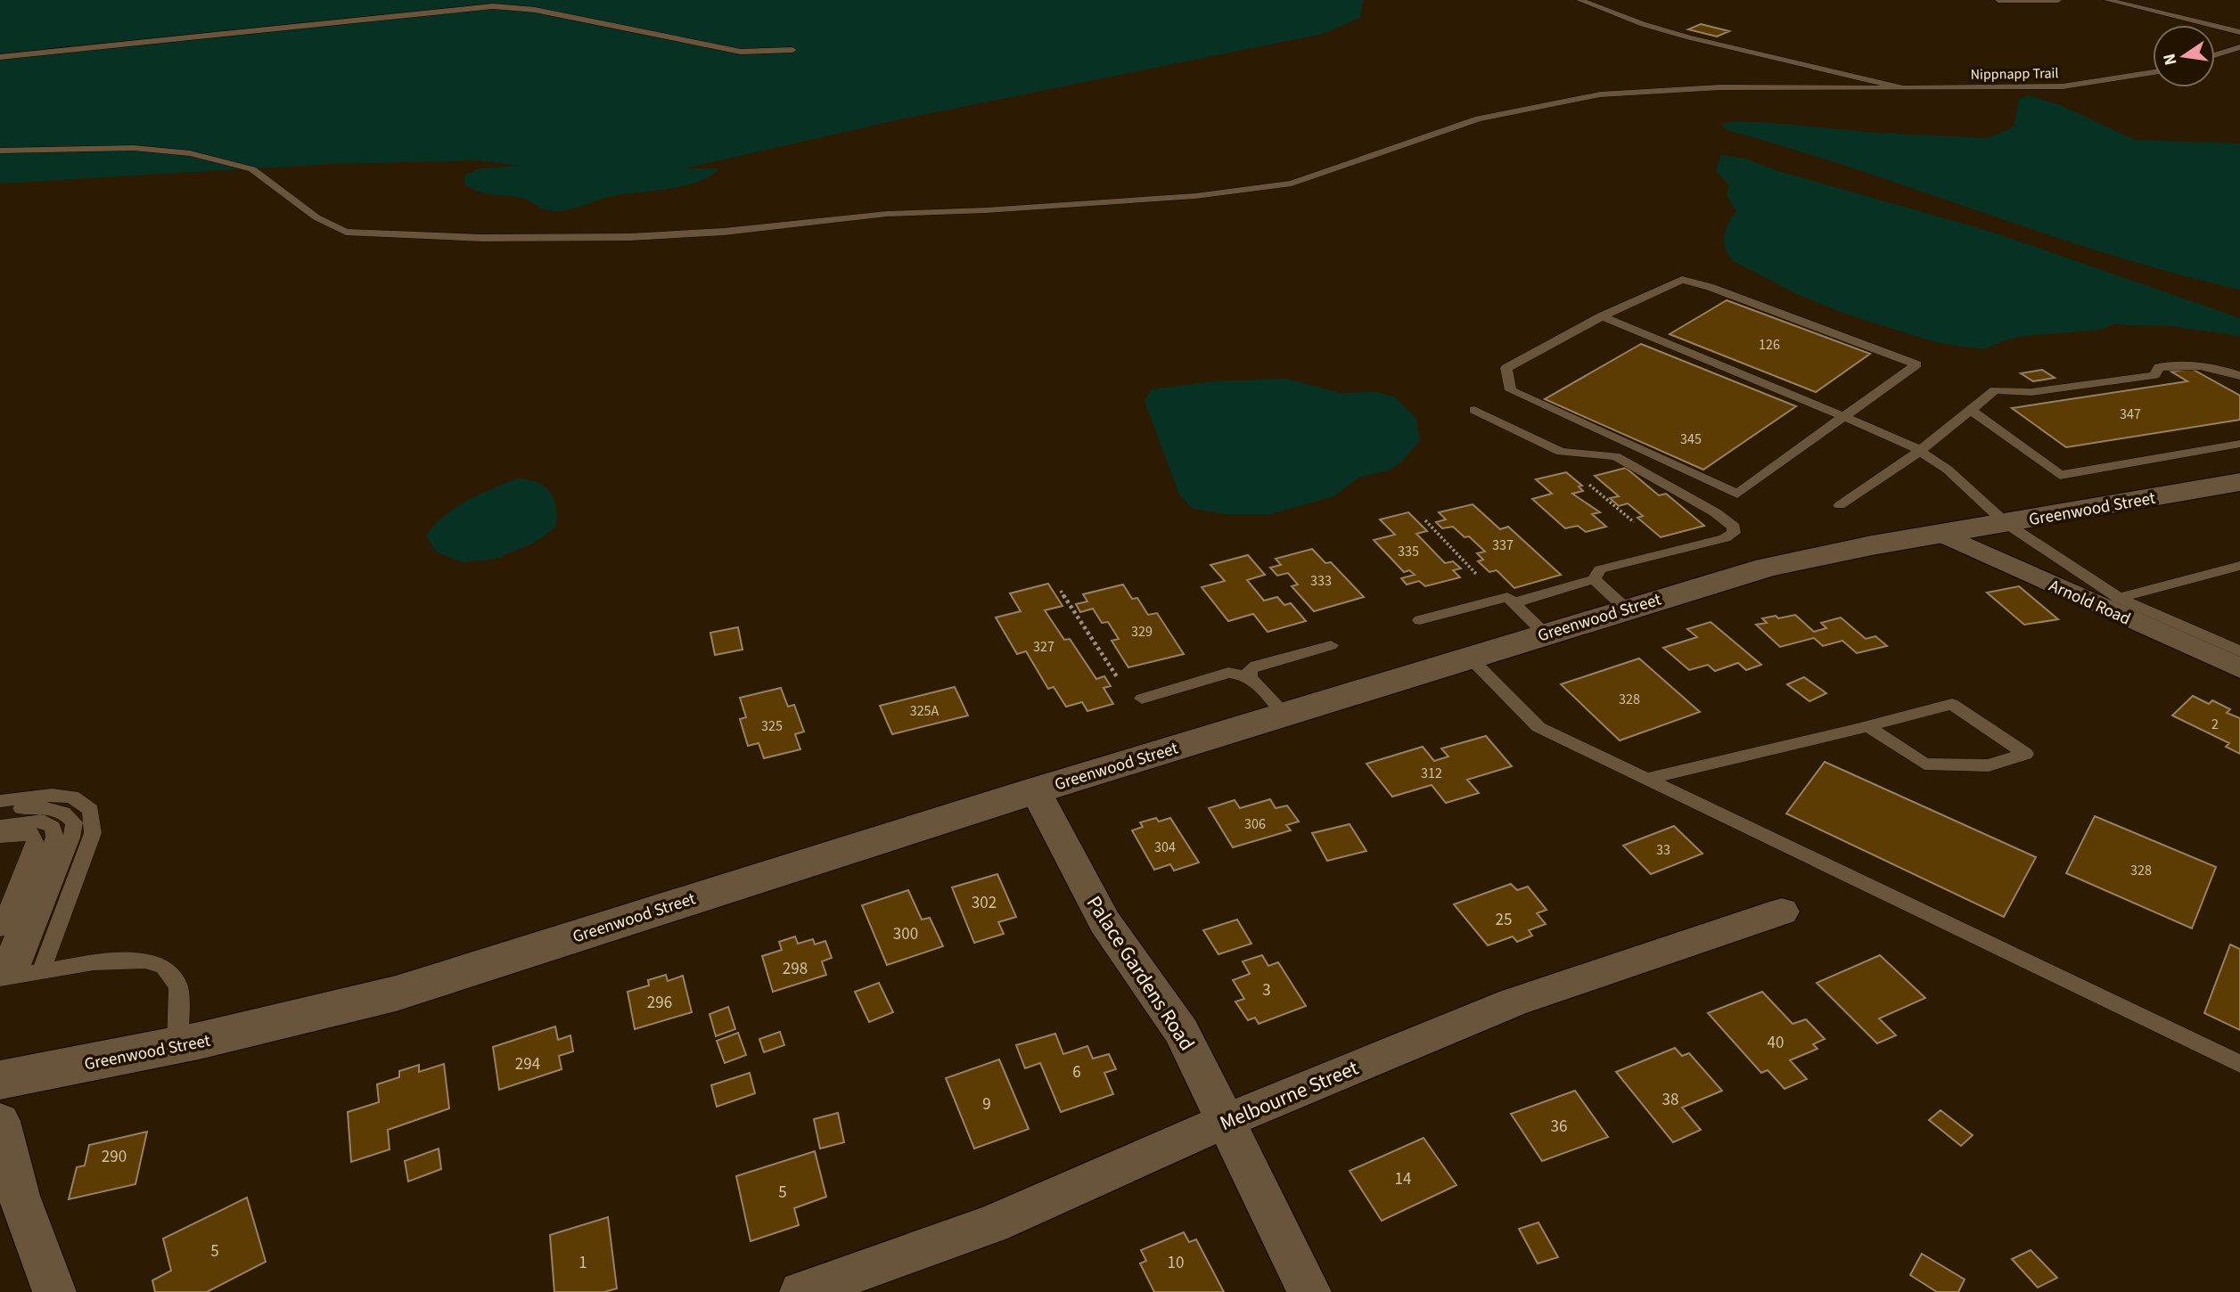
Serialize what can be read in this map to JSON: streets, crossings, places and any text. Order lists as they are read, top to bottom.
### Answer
{
  "streets": {
    "main road": ["Greenwood Street"],
    "street": ["Arnold Road", "Palace Gardens Road", "Melbourne Street"],
    "lane": ["Nippnapp Trail"]
  },
  "crossings": [
    ["Greenwood Street", "Arnold Road"],
    ["Greenwood Street", "Palace Gardens Road"],
    ["Palace Gardens Road", "Melbourne Street"]
  ],
  "house_numbers": [
    "126",
    "347",
    "345",
    "337",
    "335",
    "333",
    "329",
    "327",
    "328",
    "325A",
    "2",
    "325",
    "312",
    "306",
    "304",
    "33",
    "328",
    "302",
    "25",
    "300",
    "298",
    "3",
    "296",
    "40",
    "294",
    "6",
    "38",
    "9",
    "36",
    "290",
    "14",
    "5",
    "5",
    "1",
    "10"
  ],
  "north": "left"
}
